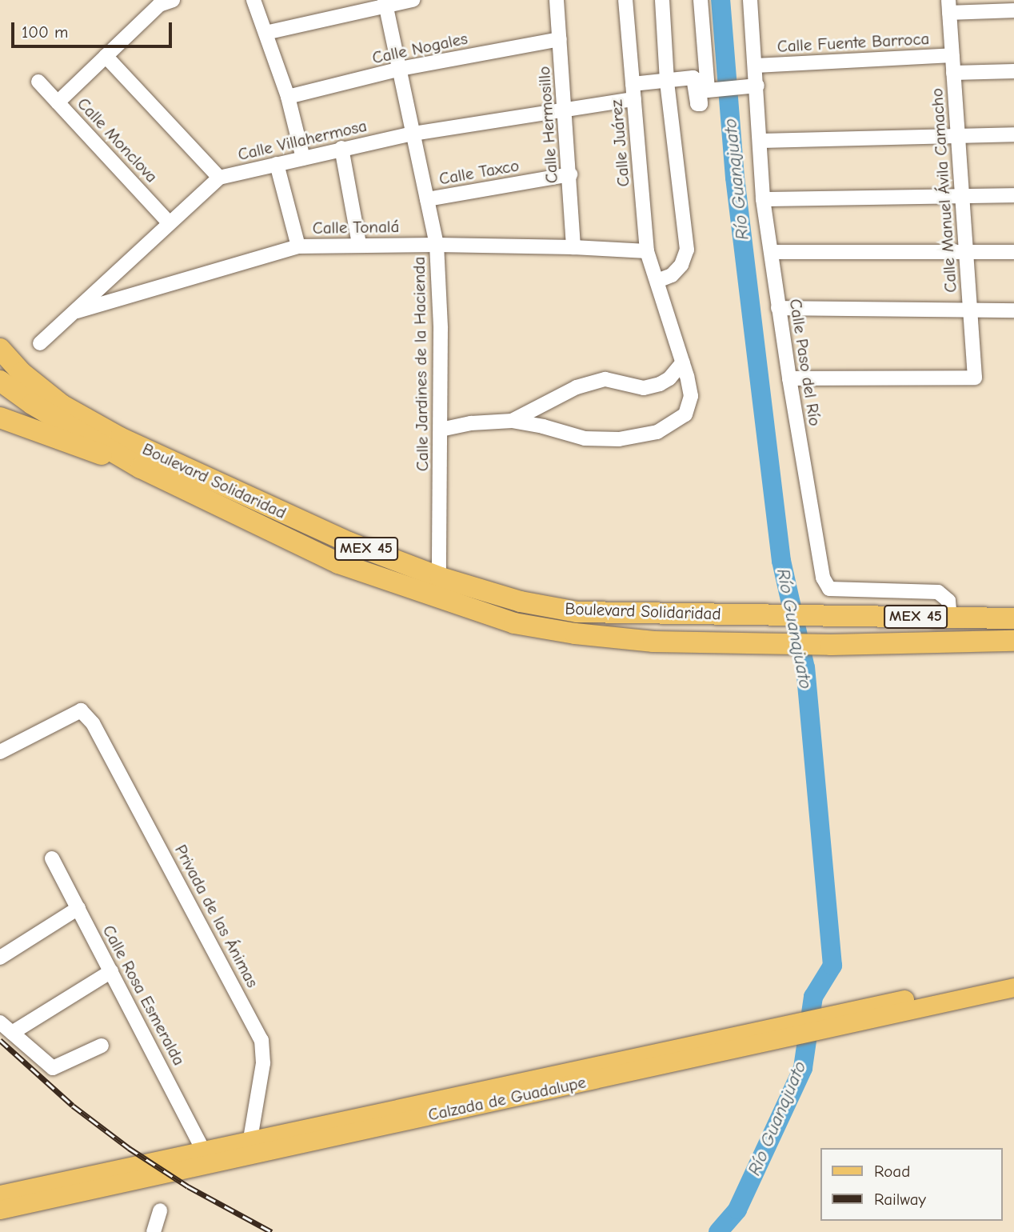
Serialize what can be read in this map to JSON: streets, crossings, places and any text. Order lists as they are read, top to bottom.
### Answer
{
  "streets": {
    "highway": ["Boulevard Solidaridad", "MEX 45"],
    "main road": ["Calzada de Guadalupe"],
    "street": [
      "Calle Fuente Barroca",
      "Calle Nogales",
      "Calle Hermosillo",
      "Calle Monclova",
      "Calle Villahermosa",
      "Calle Juárez",
      "Calle Taxco",
      "Calle Manuel Ávila Camacho",
      "Calle Tonalá",
      "Calle Paso del Río",
      "Calle Jardines de la Hacienda",
      "Privada de las Ánimas",
      "Calle Rosa Esmeralda"
    ]
  },
  "crossings": [
    ["Calle Fuente Barroca", "Calle Manuel Ávila Camacho"],
    ["Calle Fuente Barroca", "Calle Paso del Río"],
    ["Calle Nogales", "Calle Hermosillo"],
    ["Calle Nogales", "Calle Jardines de la Hacienda"],
    ["Calle Hermosillo", "Calle Villahermosa"],
    ["Calle Hermosillo", "Calle Taxco"],
    ["Calle Hermosillo", "Calle Tonalá"],
    ["Calle Monclova", "Calle Villahermosa"],
    ["Calle Villahermosa", "Calle Juárez"],
    ["Calle Villahermosa", "Calle Tonalá"],
    ["Calle Villahermosa", "Calle Jardines de la Hacienda"],
    ["Calle Juárez", "Calle Tonalá"],
    ["Calle Taxco", "Calle Jardines de la Hacienda"],
    ["Calle Manuel Ávila Camacho", "Calle Paso del Río"],
    ["Calle Tonalá", "Calle Jardines de la Hacienda"],
    ["Calle Paso del Río", "Boulevard Solidaridad"],
    ["Calle Jardines de la Hacienda", "Boulevard Solidaridad"],
    ["Privada de las Ánimas", "Calzada de Guadalupe"],
    ["Calle Rosa Esmeralda", "Calzada de Guadalupe"]
  ],
  "water": ["Río Guanajuato"],
  "legend": ["Road", "Railway"],
  "scale_bar": "100 m"
}
